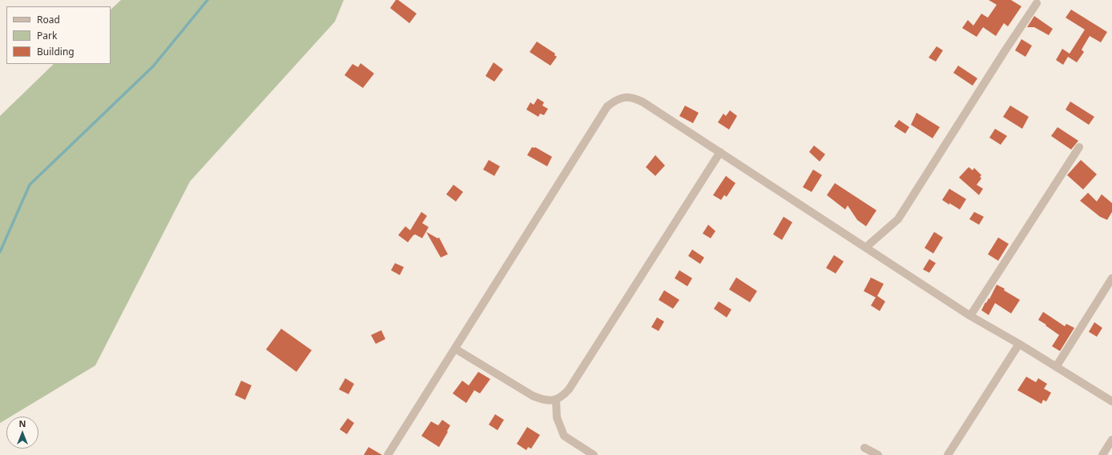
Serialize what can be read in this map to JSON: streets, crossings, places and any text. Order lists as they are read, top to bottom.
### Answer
{
  "legend": ["Road", "Park", "Building"],
  "north": "top"
}
